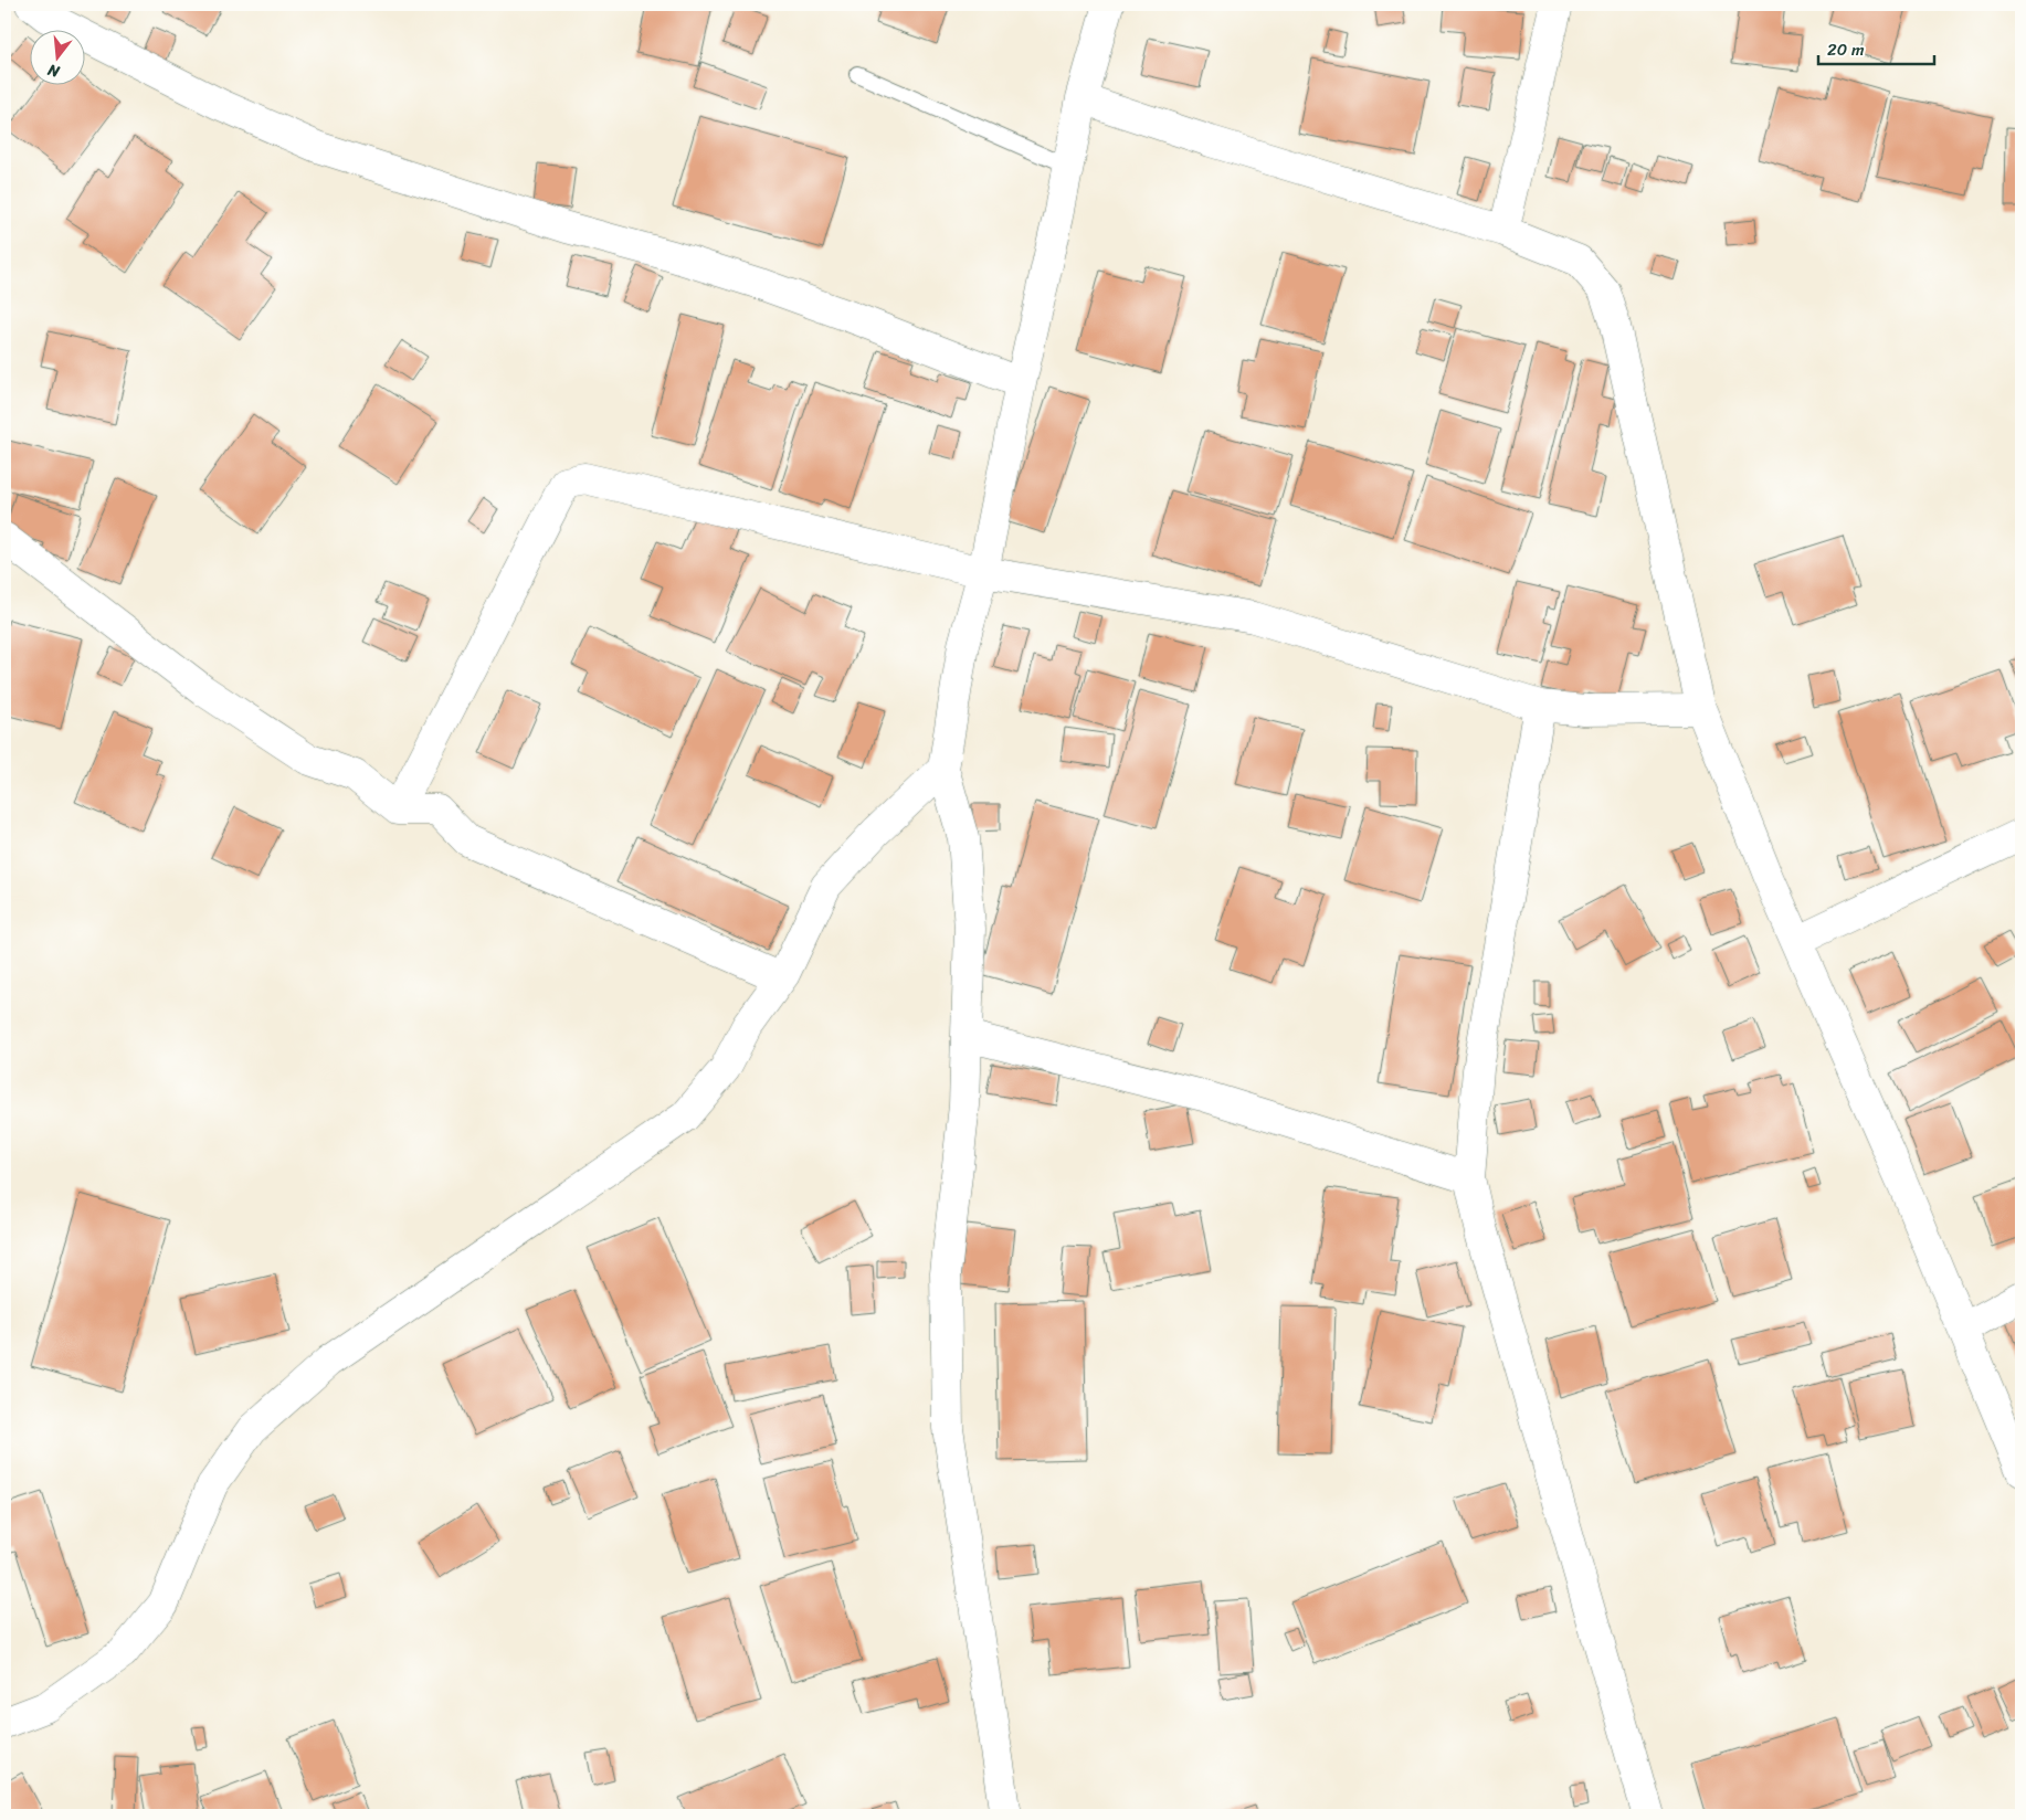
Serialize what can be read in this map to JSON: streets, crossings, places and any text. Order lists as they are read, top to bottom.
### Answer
{
  "scale_bar": "20 m",
  "north": "bottom"
}
